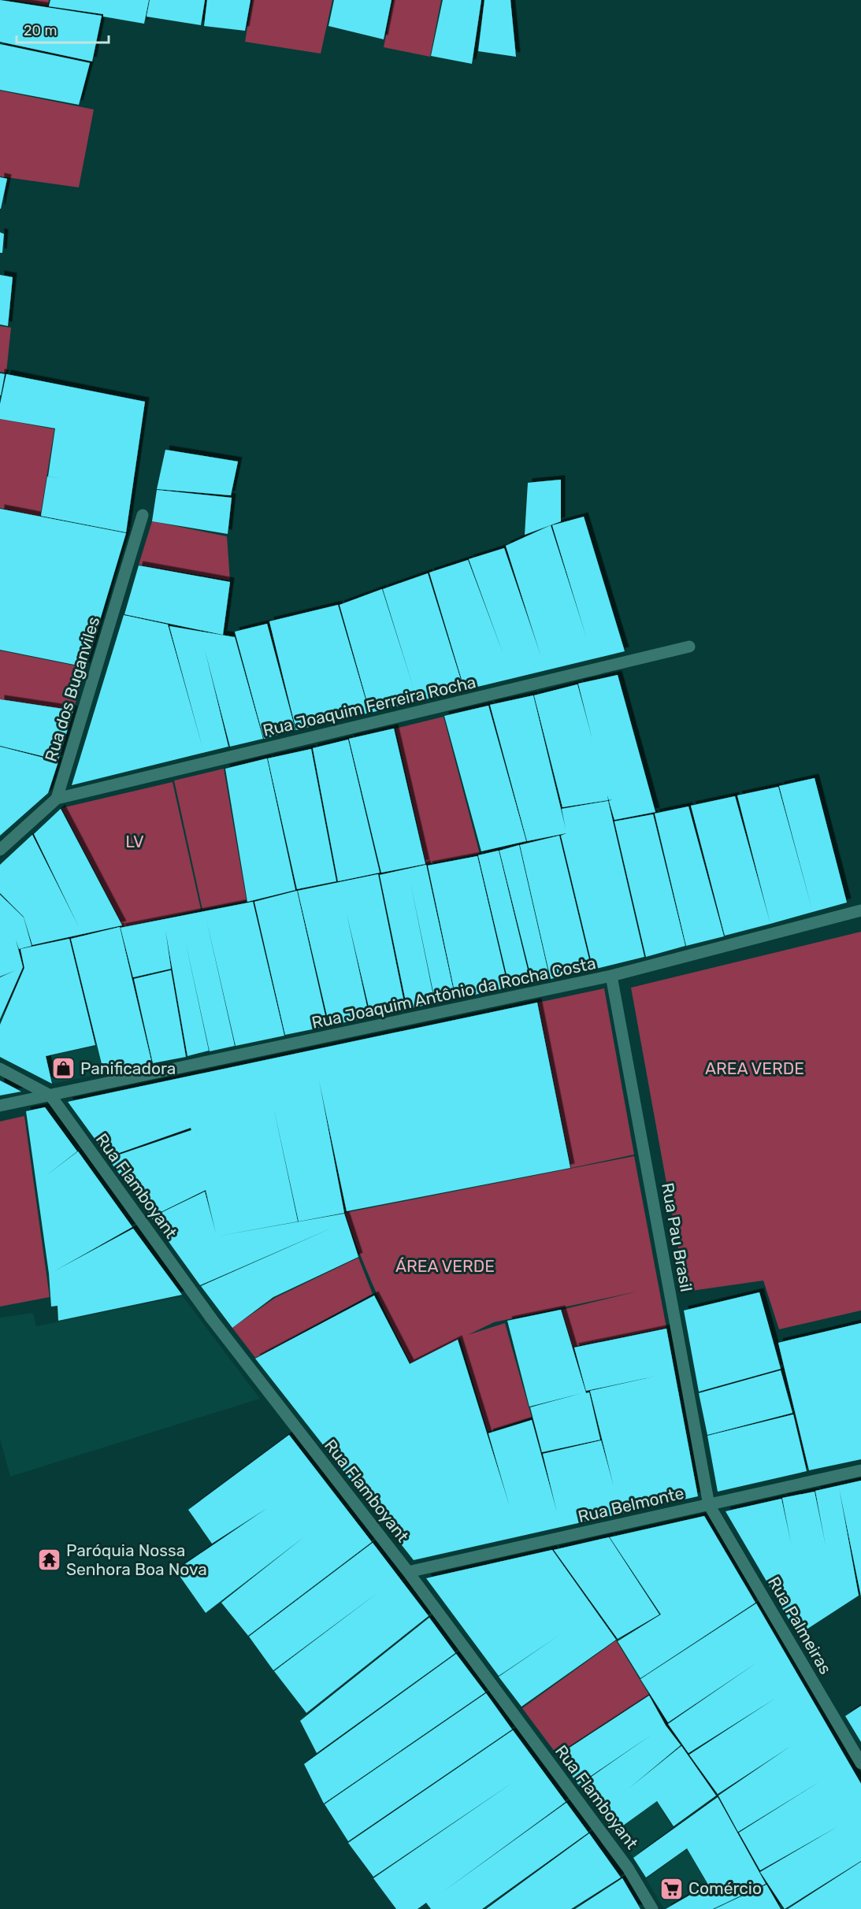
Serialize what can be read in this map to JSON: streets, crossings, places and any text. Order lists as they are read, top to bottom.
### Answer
{
  "streets": {
    "street": [
      "Rua dos Buganviles",
      "Rua Joaquim Ferreira Rocha",
      "Rua Joaquim Antônio da Rocha Costa",
      "Rua Flamboyant",
      "Rua Pau Brasil",
      "Rua Belmonte",
      "Rua Palmeiras"
    ]
  },
  "crossings": [
    ["Rua dos Buganviles", "Rua Joaquim Ferreira Rocha"],
    ["Rua Joaquim Antônio da Rocha Costa", "Rua Flamboyant"],
    ["Rua Joaquim Antônio da Rocha Costa", "Rua Pau Brasil"],
    ["Rua Flamboyant", "Rua Belmonte"],
    ["Rua Pau Brasil", "Rua Belmonte"],
    ["Rua Pau Brasil", "Rua Palmeiras"],
    ["Rua Belmonte", "Rua Palmeiras"]
  ],
  "parks": ["LV", "AREA VERDE", "ÁREA VERDE"],
  "places": {
    "shop": ["Panificadora"],
    "temple": ["Paróquia Nossa Senhora Boa Nova"],
    "supermarket": ["Comércio"]
  },
  "scale_bar": "20 m"
}
